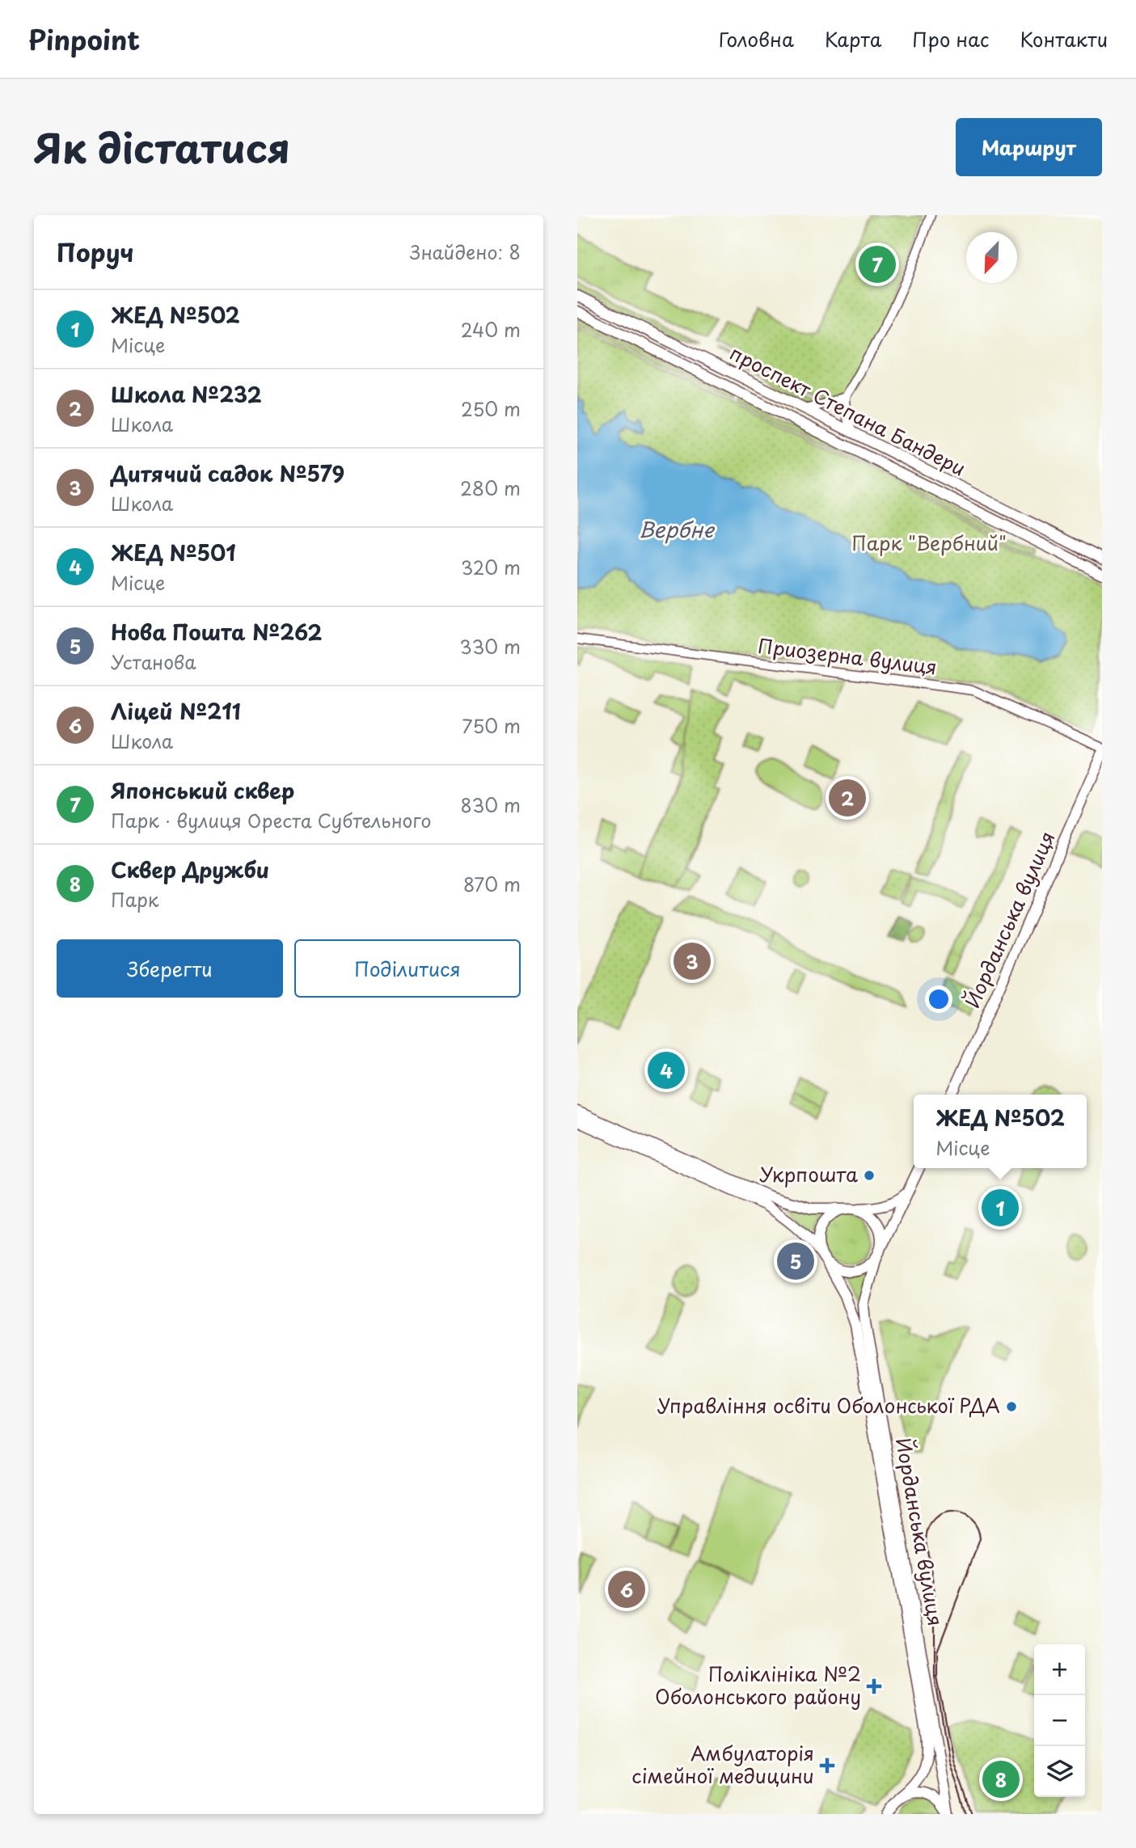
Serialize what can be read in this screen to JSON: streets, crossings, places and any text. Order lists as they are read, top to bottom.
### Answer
{
  "streets": {
    "main road": ["проспект Степана Бандери", "Йорданська вулиця"],
    "street": ["Приозерна вулиця"]
  },
  "water": ["Вербне"],
  "parks": ["Парк \"Вербний\""],
  "places": {
    "other": ["Укрпошта", "Управління освіти Оболонської РДА"],
    "health": ["Поліклініка №2 Оболонського району", "Амбулаторія сімейної медицини"]
  },
  "north": "bottom left",
  "page": {
    "header": "Pinpoint",
    "nav": [
      "Головна",
      "Карта",
      "Про нас",
      "Контакти"
    ],
    "title": "Як дістатися",
    "buttons": [
      "Маршрут",
      ["Зберегти", "Поділитися"]
    ],
    "heading": ["Поруч", "Знайдено: 8"],
    "pins": [
      "7",
      "2",
      "3",
      "4",
      "1",
      "5",
      "6",
      "8"
    ],
    "list": [
      {
        "mark": "1",
        "name": "ЖЕД №502",
        "note": "Місце",
        "value": "240 m"
      },
      {
        "mark": "2",
        "name": "Школа №232",
        "note": "Школа",
        "value": "250 m"
      },
      {
        "mark": "3",
        "name": "Дитячий садок №579",
        "note": "Школа",
        "value": "280 m"
      },
      {
        "mark": "4",
        "name": "ЖЕД №501",
        "note": "Місце",
        "value": "320 m"
      },
      {
        "mark": "5",
        "name": "Нова Пошта №262",
        "note": "Установа",
        "value": "330 m"
      },
      {
        "mark": "6",
        "name": "Ліцей №211",
        "note": "Школа",
        "value": "750 m"
      },
      {
        "mark": "7",
        "name": "Японський сквер",
        "note": "Парк · вулиця Ореста Субтельного",
        "value": "830 m"
      },
      {
        "mark": "8",
        "name": "Сквер Дружби",
        "note": "Парк",
        "value": "870 m"
      }
    ],
    "popup": ["ЖЕД №502", "Місце"],
    "map_buttons": ["+", "−"]
  }
}
